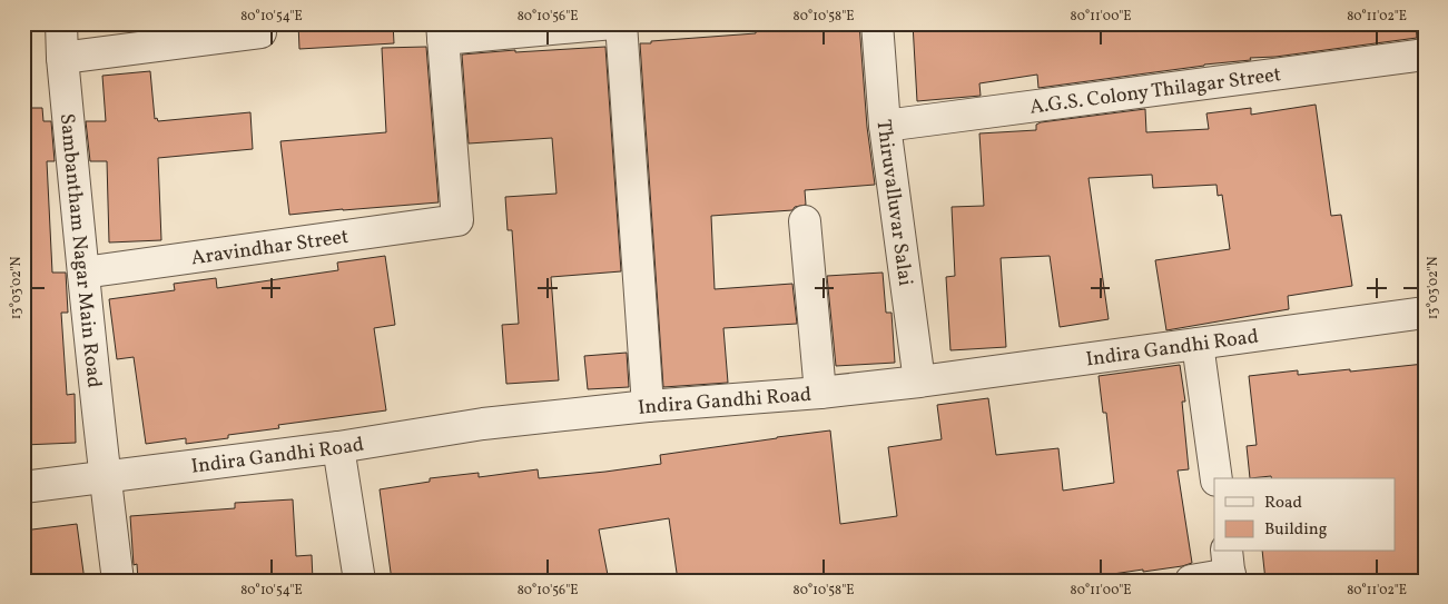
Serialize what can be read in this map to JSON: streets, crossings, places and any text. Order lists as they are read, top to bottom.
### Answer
{
  "streets": {
    "street": [
      "A.G.S. Colony Thilagar Street",
      "Thiruvalluvar Salai",
      "Aravindhar Street",
      "Sambantham Nagar Main Road",
      "Indira Gandhi Road"
    ]
  },
  "crossings": [
    ["A.G.S. Colony Thilagar Street", "Thiruvalluvar Salai"],
    ["Thiruvalluvar Salai", "Indira Gandhi Road"],
    ["Aravindhar Street", "Sambantham Nagar Main Road"],
    ["Sambantham Nagar Main Road", "Indira Gandhi Road"]
  ],
  "legend": ["Road", "Building"],
  "coordinates": [
    "80°10'54\"E",
    "80°10'56\"E",
    "80°10'58\"E",
    "80°11'00\"E",
    "80°11'02\"E",
    "13°03'02\"N"
  ]
}
